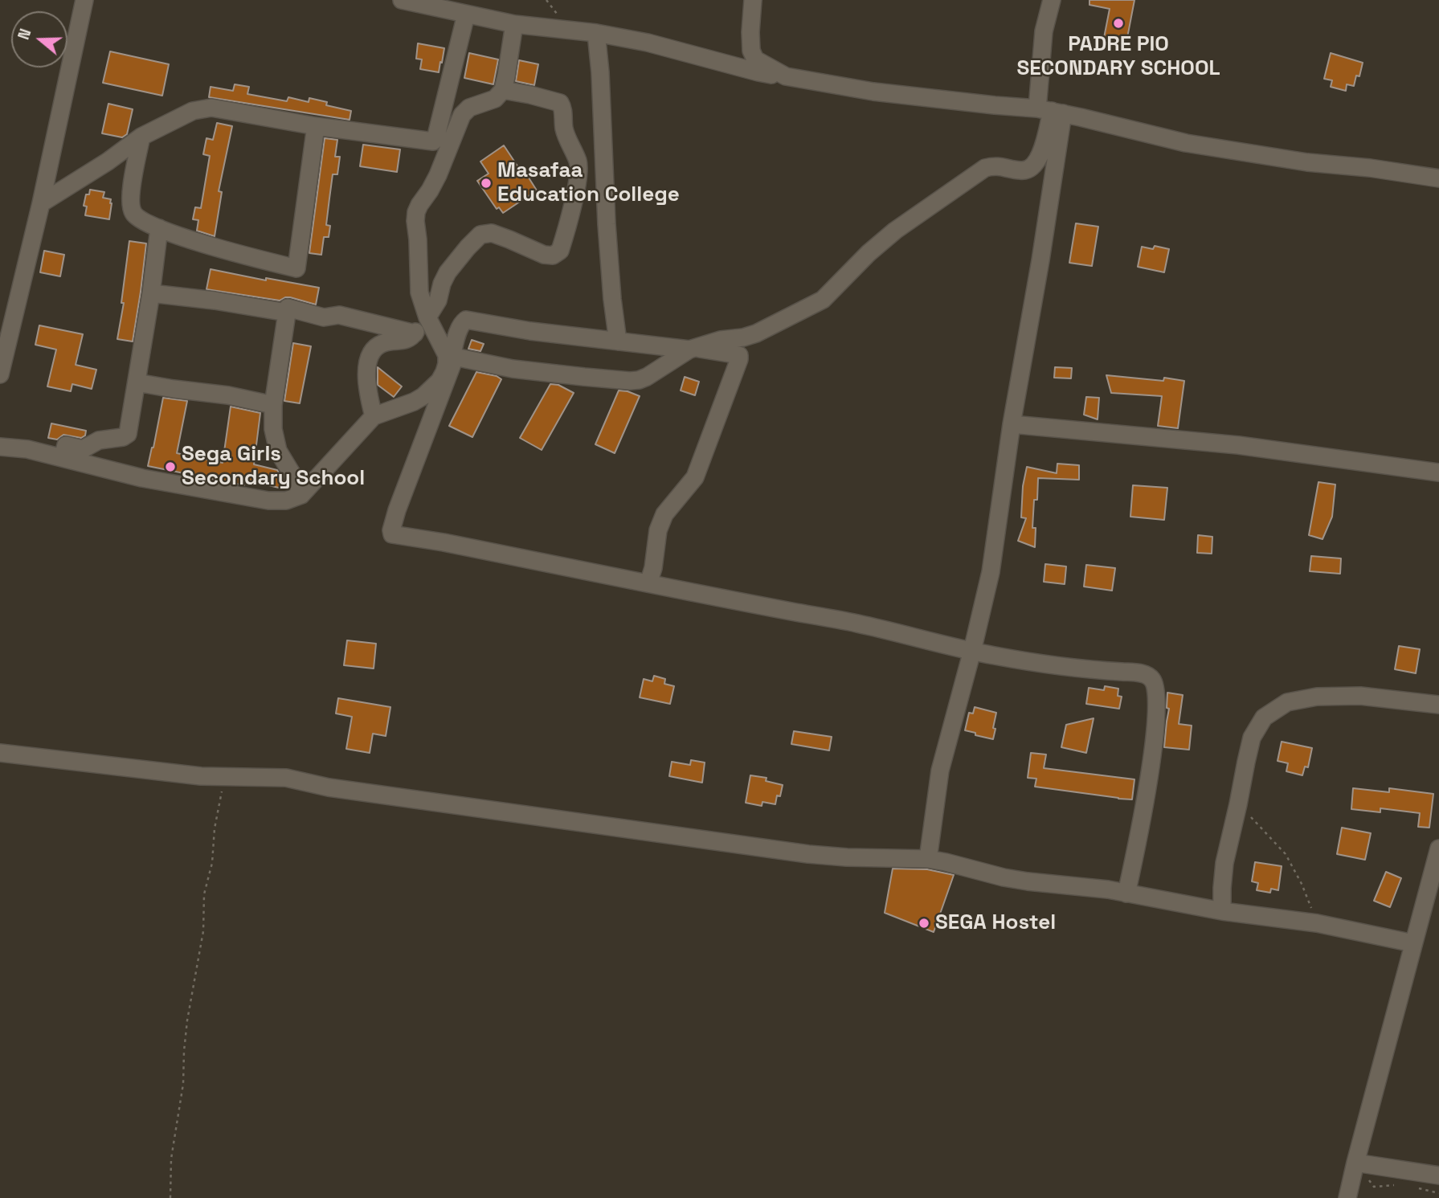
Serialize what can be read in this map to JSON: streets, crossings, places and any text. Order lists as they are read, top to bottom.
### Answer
{
  "places": [
    "PADRE PIO SECONDARY SCHOOL",
    "Masafaa Education College",
    "Sega Girls Secondary School",
    "SEGA Hostel"
  ],
  "north": "left"
}
